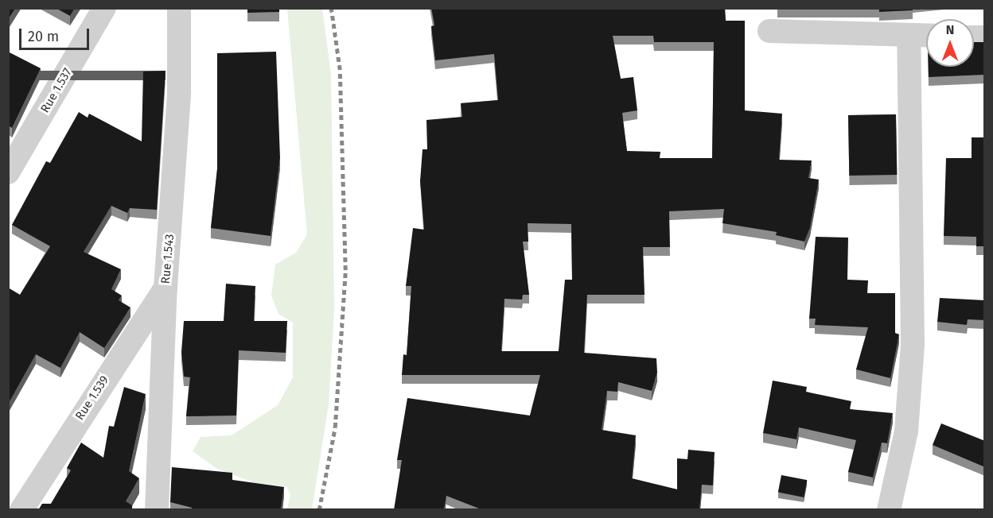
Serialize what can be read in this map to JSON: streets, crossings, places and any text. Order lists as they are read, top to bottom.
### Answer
{
  "streets": {
    "street": ["Rue 1.537", "Rue 1.543", "Rue 1.539"]
  },
  "crossings": [
    ["Rue 1.543", "Rue 1.539"]
  ],
  "scale_bar": "20 m",
  "north": "top"
}
